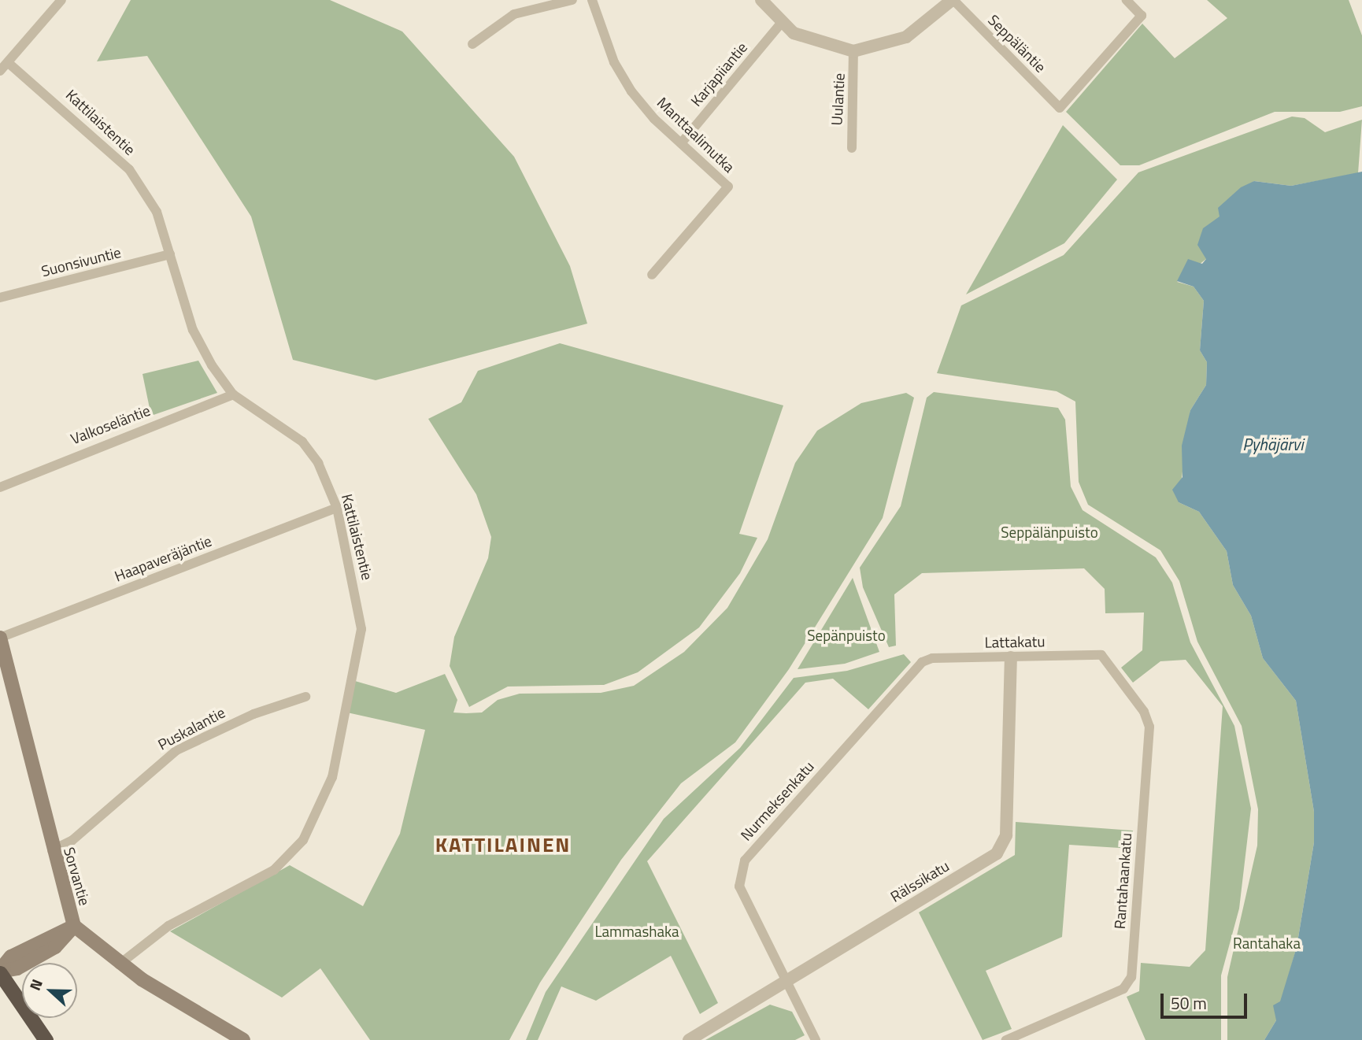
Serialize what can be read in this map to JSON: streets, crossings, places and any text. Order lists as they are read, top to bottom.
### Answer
{
  "streets": {
    "main road": ["Sorvantie"],
    "street": [
      "Seppäläntie",
      "Karjapiiantie",
      "Uulantie",
      "Kattilaistentie",
      "Manttaalimutka",
      "Suonsivuntie",
      "Valkoseläntie",
      "Haapaveräjäntie",
      "Lattakatu",
      "Puskalantie",
      "Nurmeksenkatu",
      "Rälssikatu",
      "Rantahaankatu"
    ]
  },
  "crossings": [
    ["Karjapiiantie", "Manttaalimutka"],
    ["Kattilaistentie", "Suonsivuntie"],
    ["Kattilaistentie", "Valkoseläntie"],
    ["Kattilaistentie", "Haapaveräjäntie"],
    ["Kattilaistentie", "Sorvantie"],
    ["Haapaveräjäntie", "Sorvantie"],
    ["Lattakatu", "Nurmeksenkatu"],
    ["Lattakatu", "Rälssikatu"],
    ["Lattakatu", "Rantahaankatu"],
    ["Puskalantie", "Sorvantie"],
    ["Nurmeksenkatu", "Rälssikatu"]
  ],
  "districts": ["KATTILAINEN"],
  "water": ["Pyhäjärvi"],
  "parks": [
    "Seppälänpuisto",
    "Sepänpuisto",
    "Lammashaka",
    "Rantahaka"
  ],
  "scale_bar": "50 m",
  "north": "left"
}
